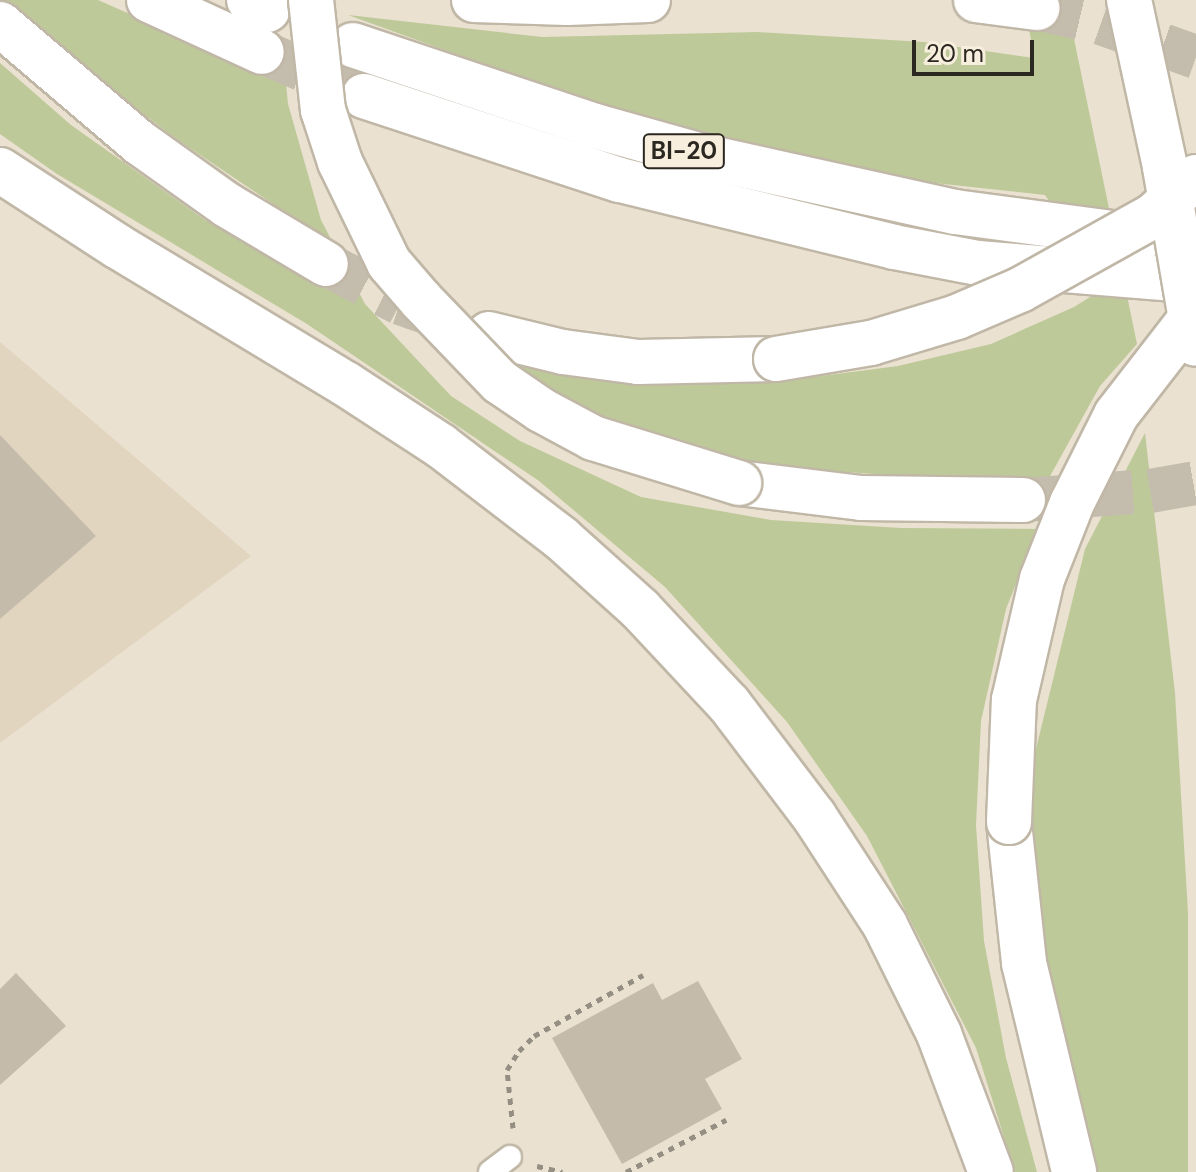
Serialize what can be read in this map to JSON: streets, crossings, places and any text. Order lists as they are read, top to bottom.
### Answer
{
  "streets": {
    "highway": ["BI-20"]
  },
  "scale_bar": "20 m"
}
